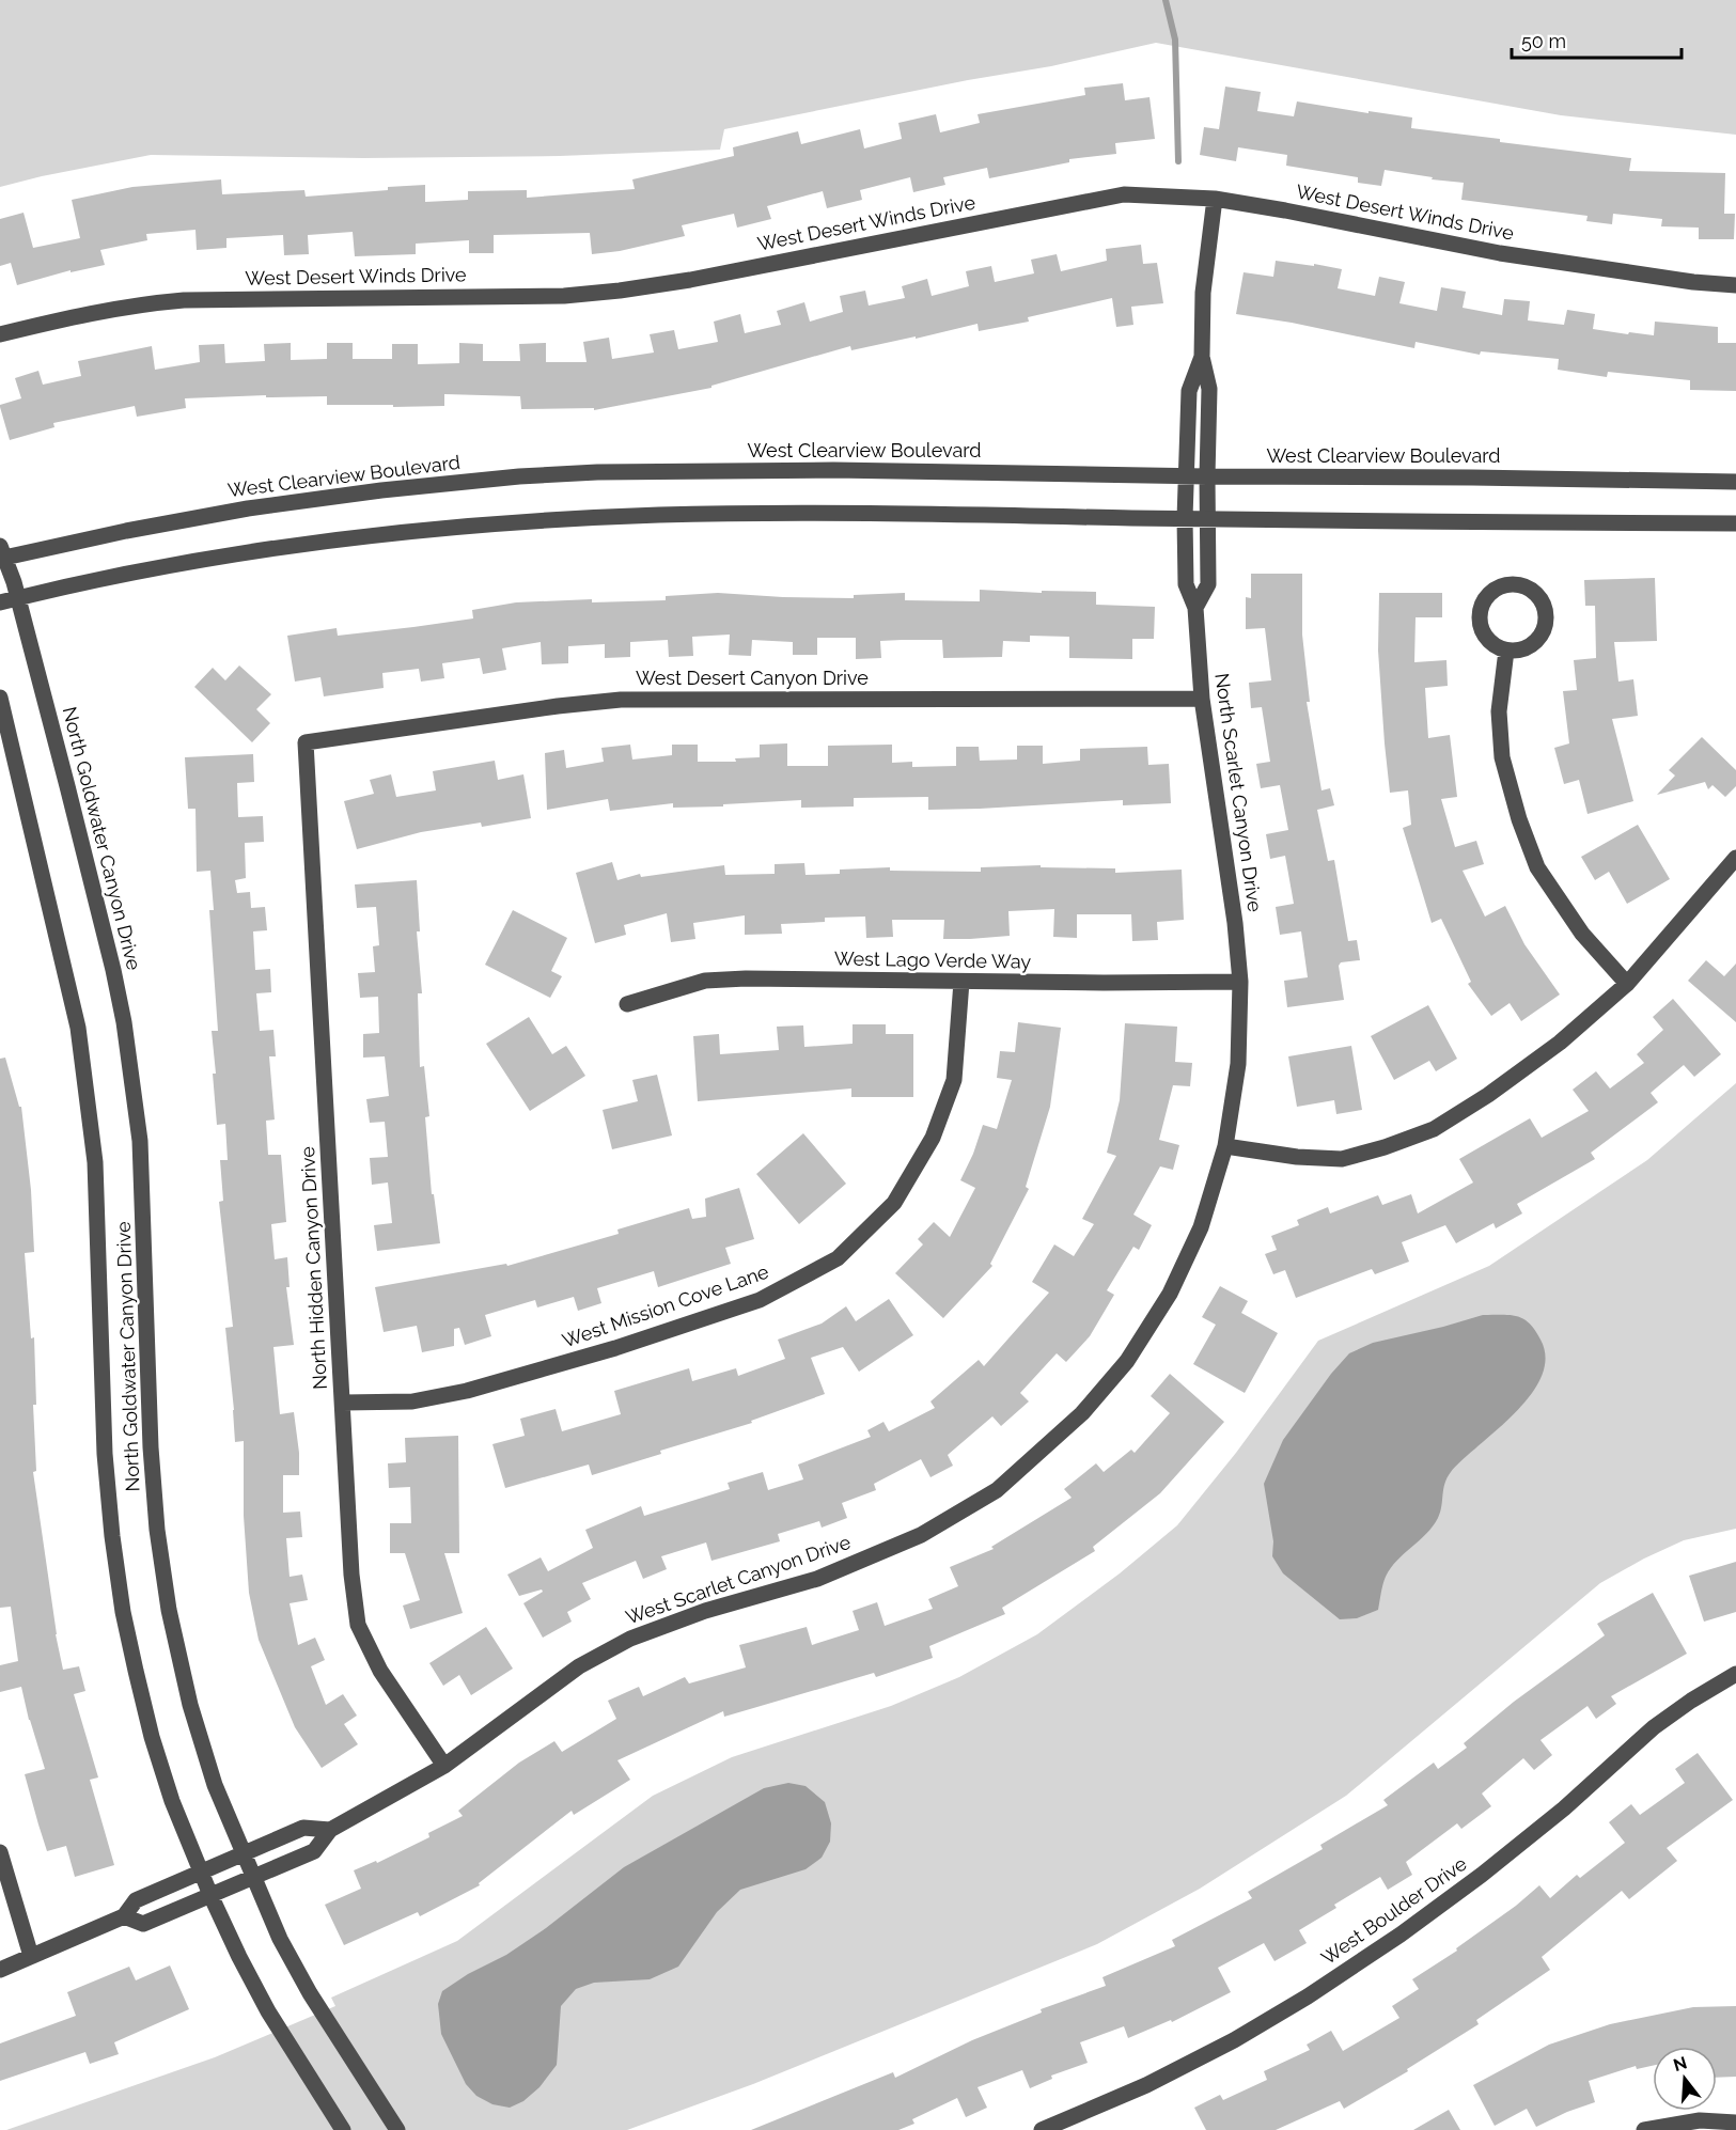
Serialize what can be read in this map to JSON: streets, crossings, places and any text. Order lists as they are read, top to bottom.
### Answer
{
  "streets": {
    "street": [
      "West Desert Winds Drive",
      "West Clearview Boulevard",
      "West Desert Canyon Drive",
      "North Scarlet Canyon Drive",
      "North Goldwater Canyon Drive",
      "West Lago Verde Way",
      "North Hidden Canyon Drive",
      "West Mission Cove Lane",
      "West Scarlet Canyon Drive",
      "West Boulder Drive"
    ]
  },
  "crossings": [
    ["West Desert Winds Drive", "North Scarlet Canyon Drive"],
    ["West Clearview Boulevard", "North Scarlet Canyon Drive"],
    ["West Clearview Boulevard", "North Goldwater Canyon Drive"],
    ["West Desert Canyon Drive", "North Scarlet Canyon Drive"],
    ["West Desert Canyon Drive", "North Hidden Canyon Drive"],
    ["North Scarlet Canyon Drive", "West Lago Verde Way"],
    ["North Scarlet Canyon Drive", "West Scarlet Canyon Drive"],
    ["North Goldwater Canyon Drive", "West Scarlet Canyon Drive"],
    ["West Lago Verde Way", "West Mission Cove Lane"],
    ["West Lago Verde Way", "West Scarlet Canyon Drive"],
    ["North Hidden Canyon Drive", "West Mission Cove Lane"],
    ["North Hidden Canyon Drive", "West Scarlet Canyon Drive"]
  ],
  "scale_bar": "50 m",
  "north": "top"
}
